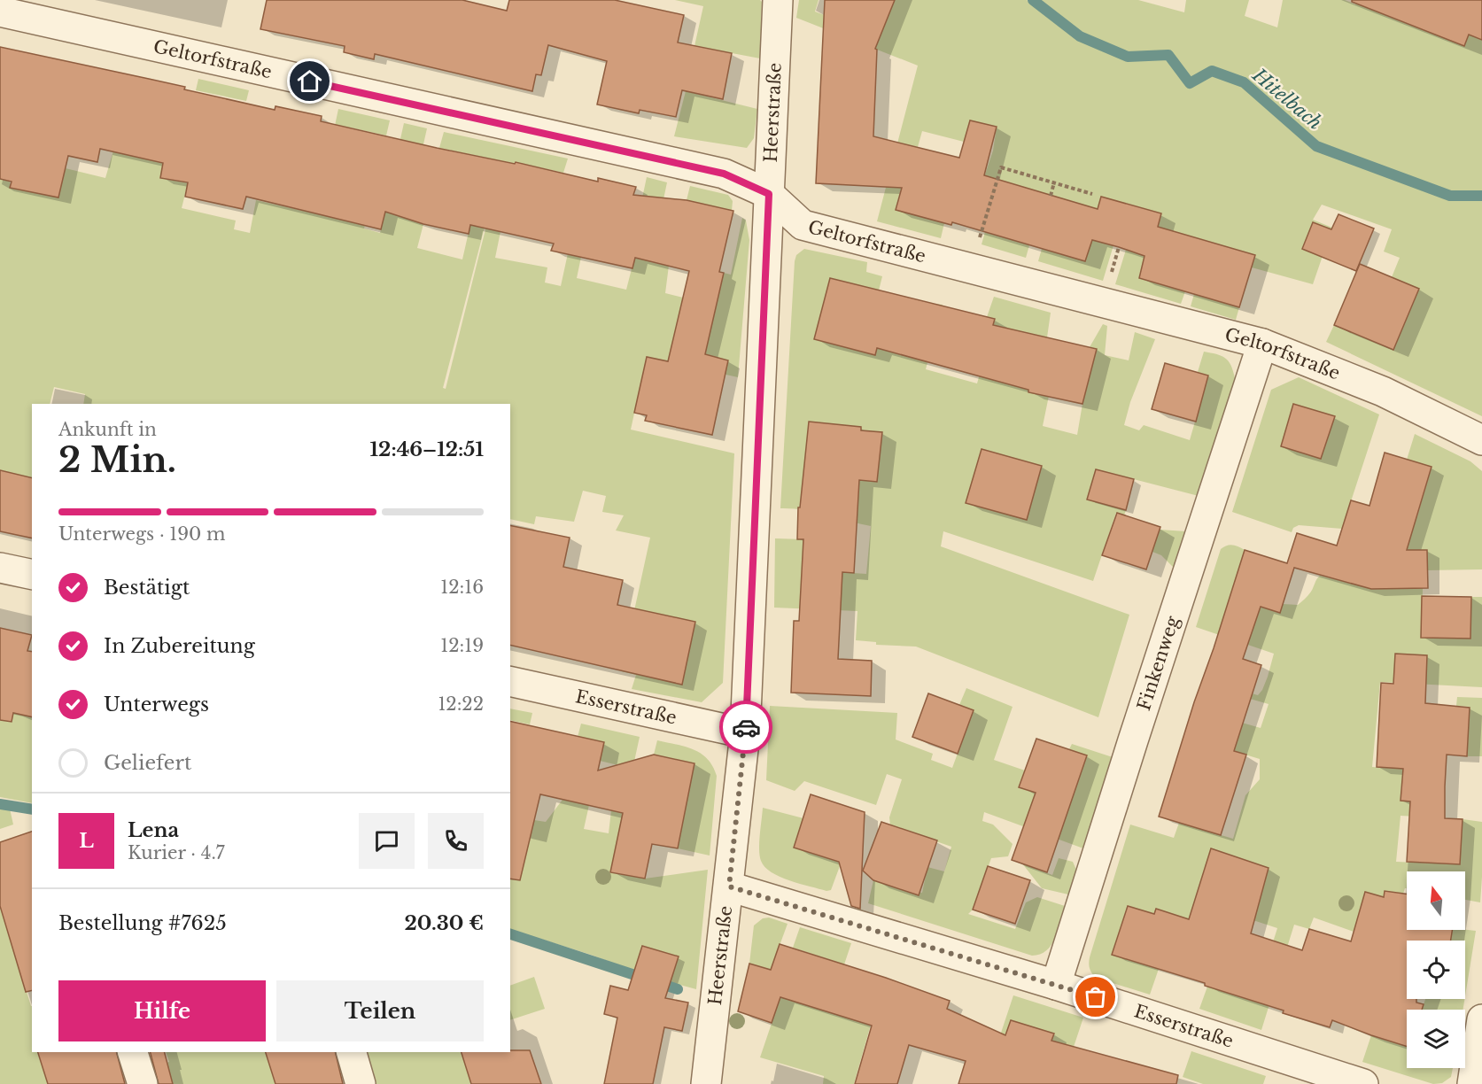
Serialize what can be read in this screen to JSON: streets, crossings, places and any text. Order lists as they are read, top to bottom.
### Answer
{
  "streets": {
    "street": [
      "Geltorfstraße",
      "Heerstraße",
      "Finkenweg",
      "Esserstraße"
    ]
  },
  "crossings": [
    ["Geltorfstraße", "Heerstraße"],
    ["Geltorfstraße", "Finkenweg"],
    ["Heerstraße", "Esserstraße"],
    ["Finkenweg", "Esserstraße"]
  ],
  "water": ["Hitelbach"],
  "north": "top",
  "page": {
    "heading": ["2 Min.", "Ankunft in", "12:46–12:51"],
    "panel": [
      "Lena",
      "Kurier · 4.7",
      "Bestellung #7625",
      "20.30 €"
    ],
    "bar": "Unterwegs · 190 m",
    "list": [
      ["Bestätigt", "12:16"],
      ["In Zubereitung", "12:19"],
      ["Unterwegs", "12:22"],
      "Geliefert"
    ],
    "round": "L",
    "buttons": ["Hilfe", "Teilen"]
  }
}
